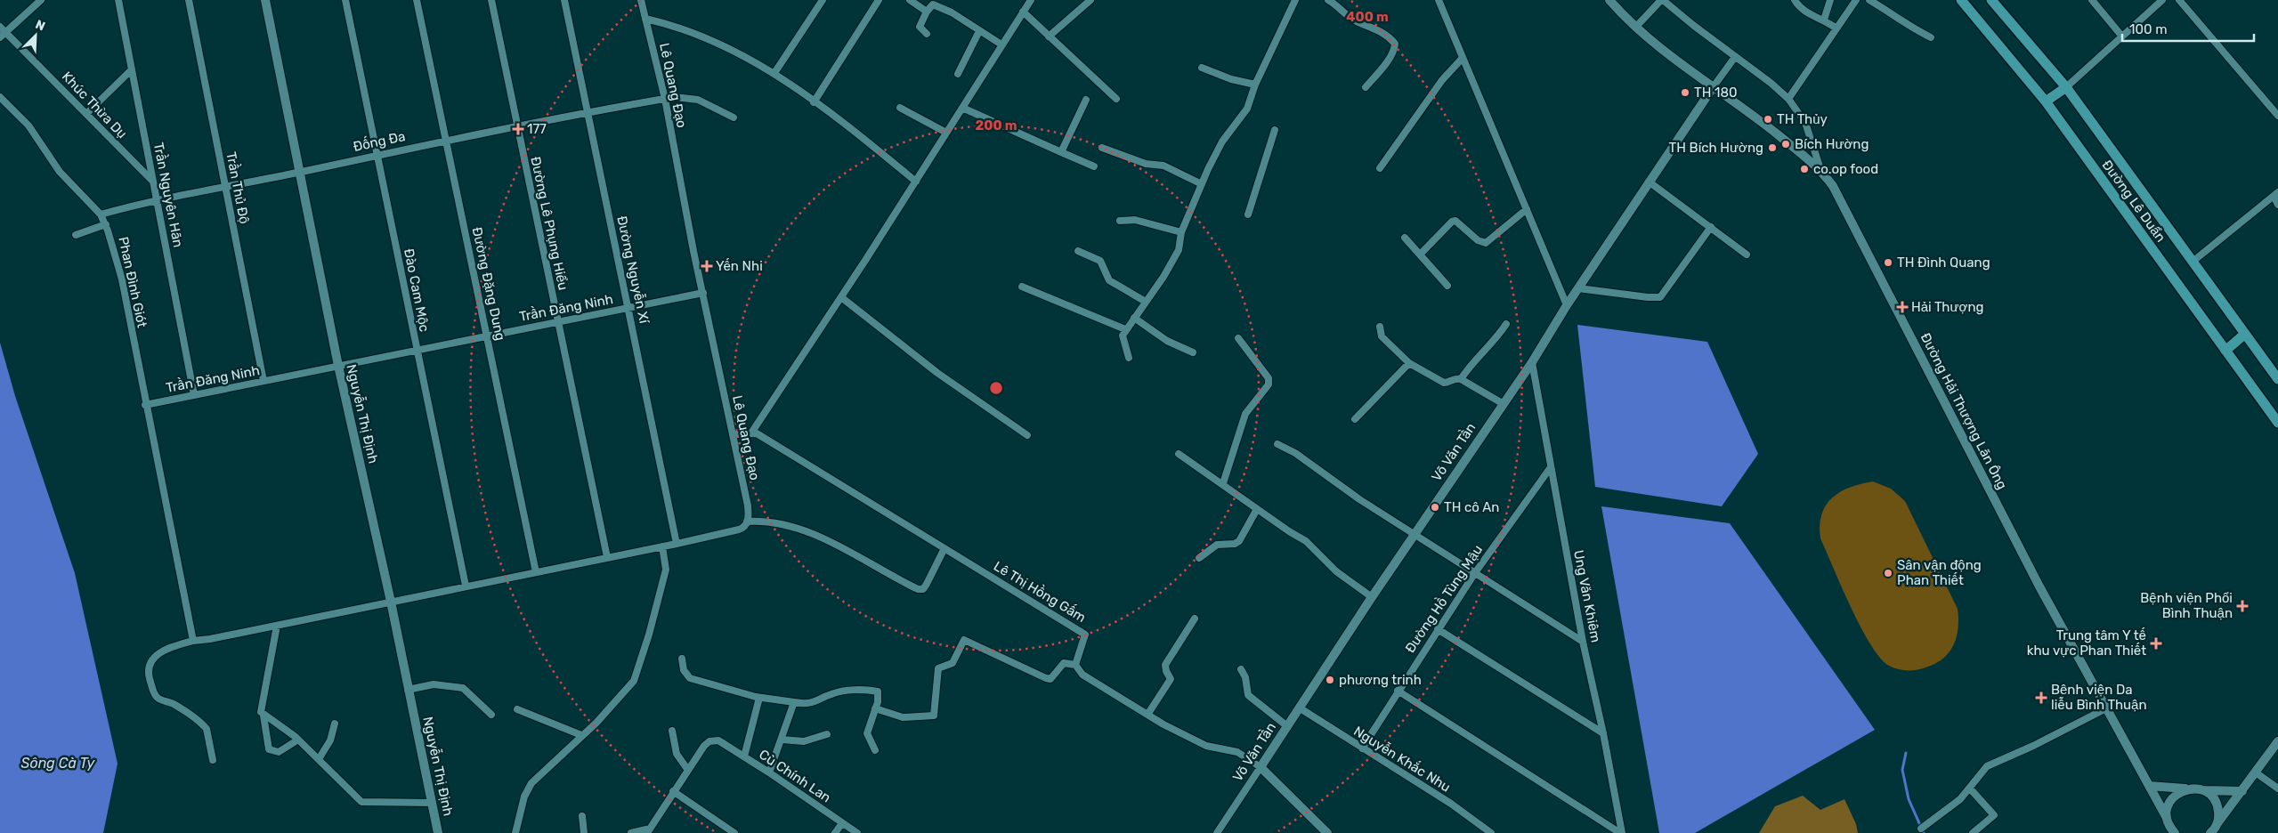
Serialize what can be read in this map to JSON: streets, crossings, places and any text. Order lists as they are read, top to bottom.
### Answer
{
  "streets": {
    "main road": ["Đường Lê Duẩn"],
    "street": [
      "Lê Quang Đạo",
      "Khúc Thừa Dụ",
      "Đống Đa",
      "Trần Thủ Độ",
      "Trần Nguyên Hãn",
      "Đường Lê Phụng Hiểu",
      "Đường Nguyễn Xí",
      "Phan Đình Giót",
      "Đường Đặng Dung",
      "Đào Cam Mộc",
      "Trần Đăng Ninh",
      "Đường Hải Thượng Lãn Ông",
      "Nguyễn Thị Định",
      "Võ Văn Tần",
      "Lê Thị Hồng Gấm",
      "Ung Văn Khiêm",
      "Đường Hồ Tùng Mậu",
      "Nguyễn Khắc Nhu",
      "Cù Chính Lan"
    ]
  },
  "crossings": [
    ["Lê Quang Đạo", "Đống Đa"],
    ["Lê Quang Đạo", "Trần Đăng Ninh"],
    ["Khúc Thừa Dụ", "Trần Nguyên Hãn"],
    ["Đống Đa", "Trần Thủ Độ"],
    ["Đống Đa", "Trần Nguyên Hãn"],
    ["Đống Đa", "Đường Lê Phụng Hiểu"],
    ["Đống Đa", "Đường Nguyễn Xí"],
    ["Đống Đa", "Phan Đình Giót"],
    ["Đống Đa", "Đường Đặng Dung"],
    ["Đống Đa", "Đào Cam Mộc"],
    ["Đống Đa", "Nguyễn Thị Định"],
    ["Trần Thủ Độ", "Trần Đăng Ninh"],
    ["Trần Nguyên Hãn", "Trần Đăng Ninh"],
    ["Đường Lê Phụng Hiểu", "Trần Đăng Ninh"],
    ["Đường Nguyễn Xí", "Trần Đăng Ninh"],
    ["Phan Đình Giót", "Trần Đăng Ninh"],
    ["Đường Đặng Dung", "Trần Đăng Ninh"],
    ["Đào Cam Mộc", "Trần Đăng Ninh"],
    ["Trần Đăng Ninh", "Nguyễn Thị Định"],
    ["Đường Hải Thượng Lãn Ông", "Võ Văn Tần"],
    ["Võ Văn Tần", "Ung Văn Khiêm"],
    ["Võ Văn Tần", "Nguyễn Khắc Nhu"],
    ["Ung Văn Khiêm", "Đường Hồ Tùng Mậu"],
    ["Đường Hồ Tùng Mậu", "Nguyễn Khắc Nhu"]
  ],
  "water": ["Sông Cà Ty"],
  "places": {
    "other": [
      "TH 180",
      "TH Thủy",
      "Bích Hường",
      "TH Bích Hường",
      "co.op food",
      "TH Đình Quang",
      "TH cô An",
      "Sân vận động Phan Thiết",
      "phương trinh"
    ],
    "health": [
      "177",
      "Yến Nhi",
      "Hải Thượng",
      "Bệnh viện Phổi Bình Thuận",
      "Trung tâm Y tế khu vực Phan Thiết",
      "Bệnh viện Da liễu Bình Thuận"
    ]
  },
  "scale_bar": "100 m",
  "north": "top right",
  "rings": ["400 m", "200 m"]
}
